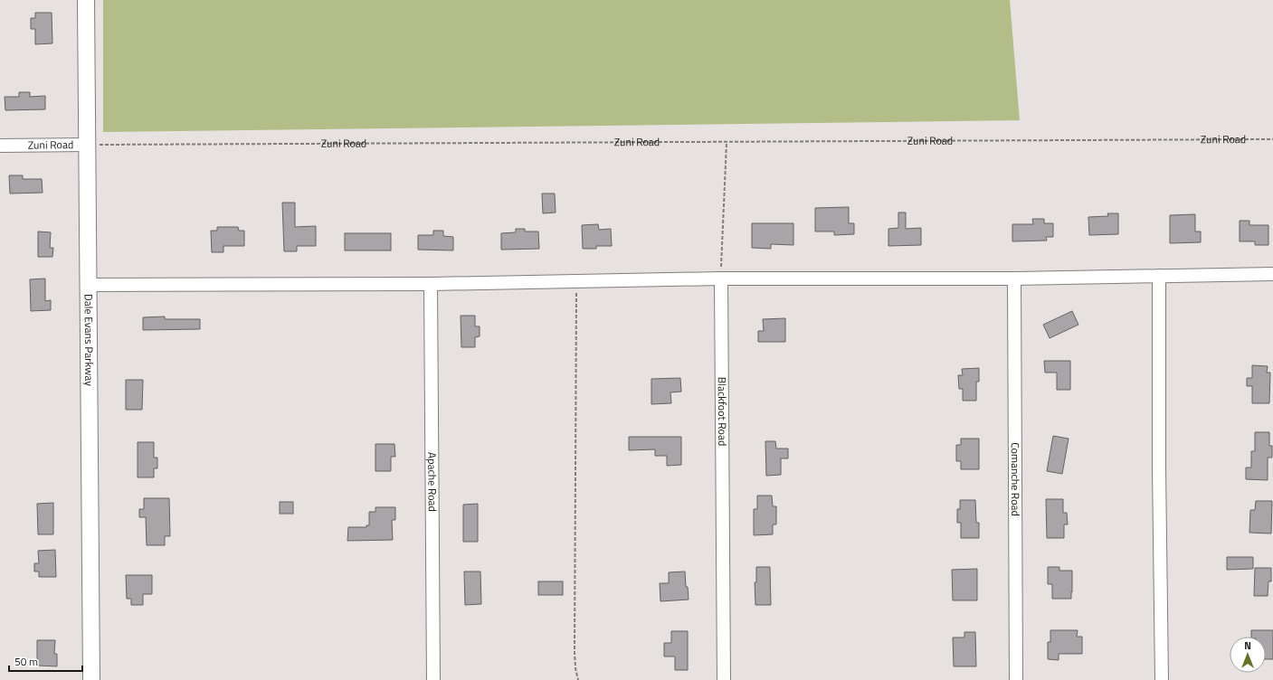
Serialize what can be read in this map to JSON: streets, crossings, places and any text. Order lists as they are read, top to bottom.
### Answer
{
  "streets": {
    "main road": ["Dale Evans Parkway"],
    "street": [
      "Zuni Road",
      "Blackfoot Road",
      "Comanche Road",
      "Apache Road"
    ]
  },
  "crossings": [
    ["Zuni Road", "Dale Evans Parkway"]
  ],
  "scale_bar": "50 m",
  "north": "top"
}
